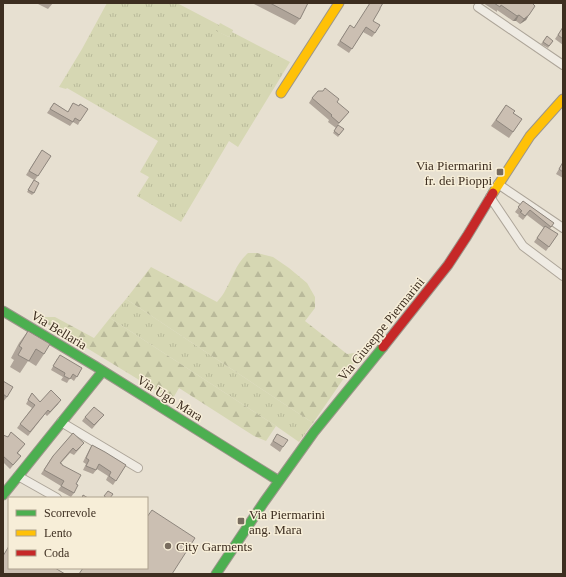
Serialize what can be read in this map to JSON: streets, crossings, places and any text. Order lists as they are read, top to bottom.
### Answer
{
  "streets": {
    "street": ["Via Giuseppe Piermarini", "Via Bellaria", "Via Ugo Mara"]
  },
  "crossings": [
    ["Via Giuseppe Piermarini", "Via Ugo Mara"],
    ["Via Bellaria", "Via Ugo Mara"]
  ],
  "places": {
    "transit": ["Via Piermarini fr. dei Pioppi", "Via Piermarini ang. Mara"],
    "other": ["City Garments"]
  },
  "legend": ["Scorrevole", "Lento", "Coda"]
}
